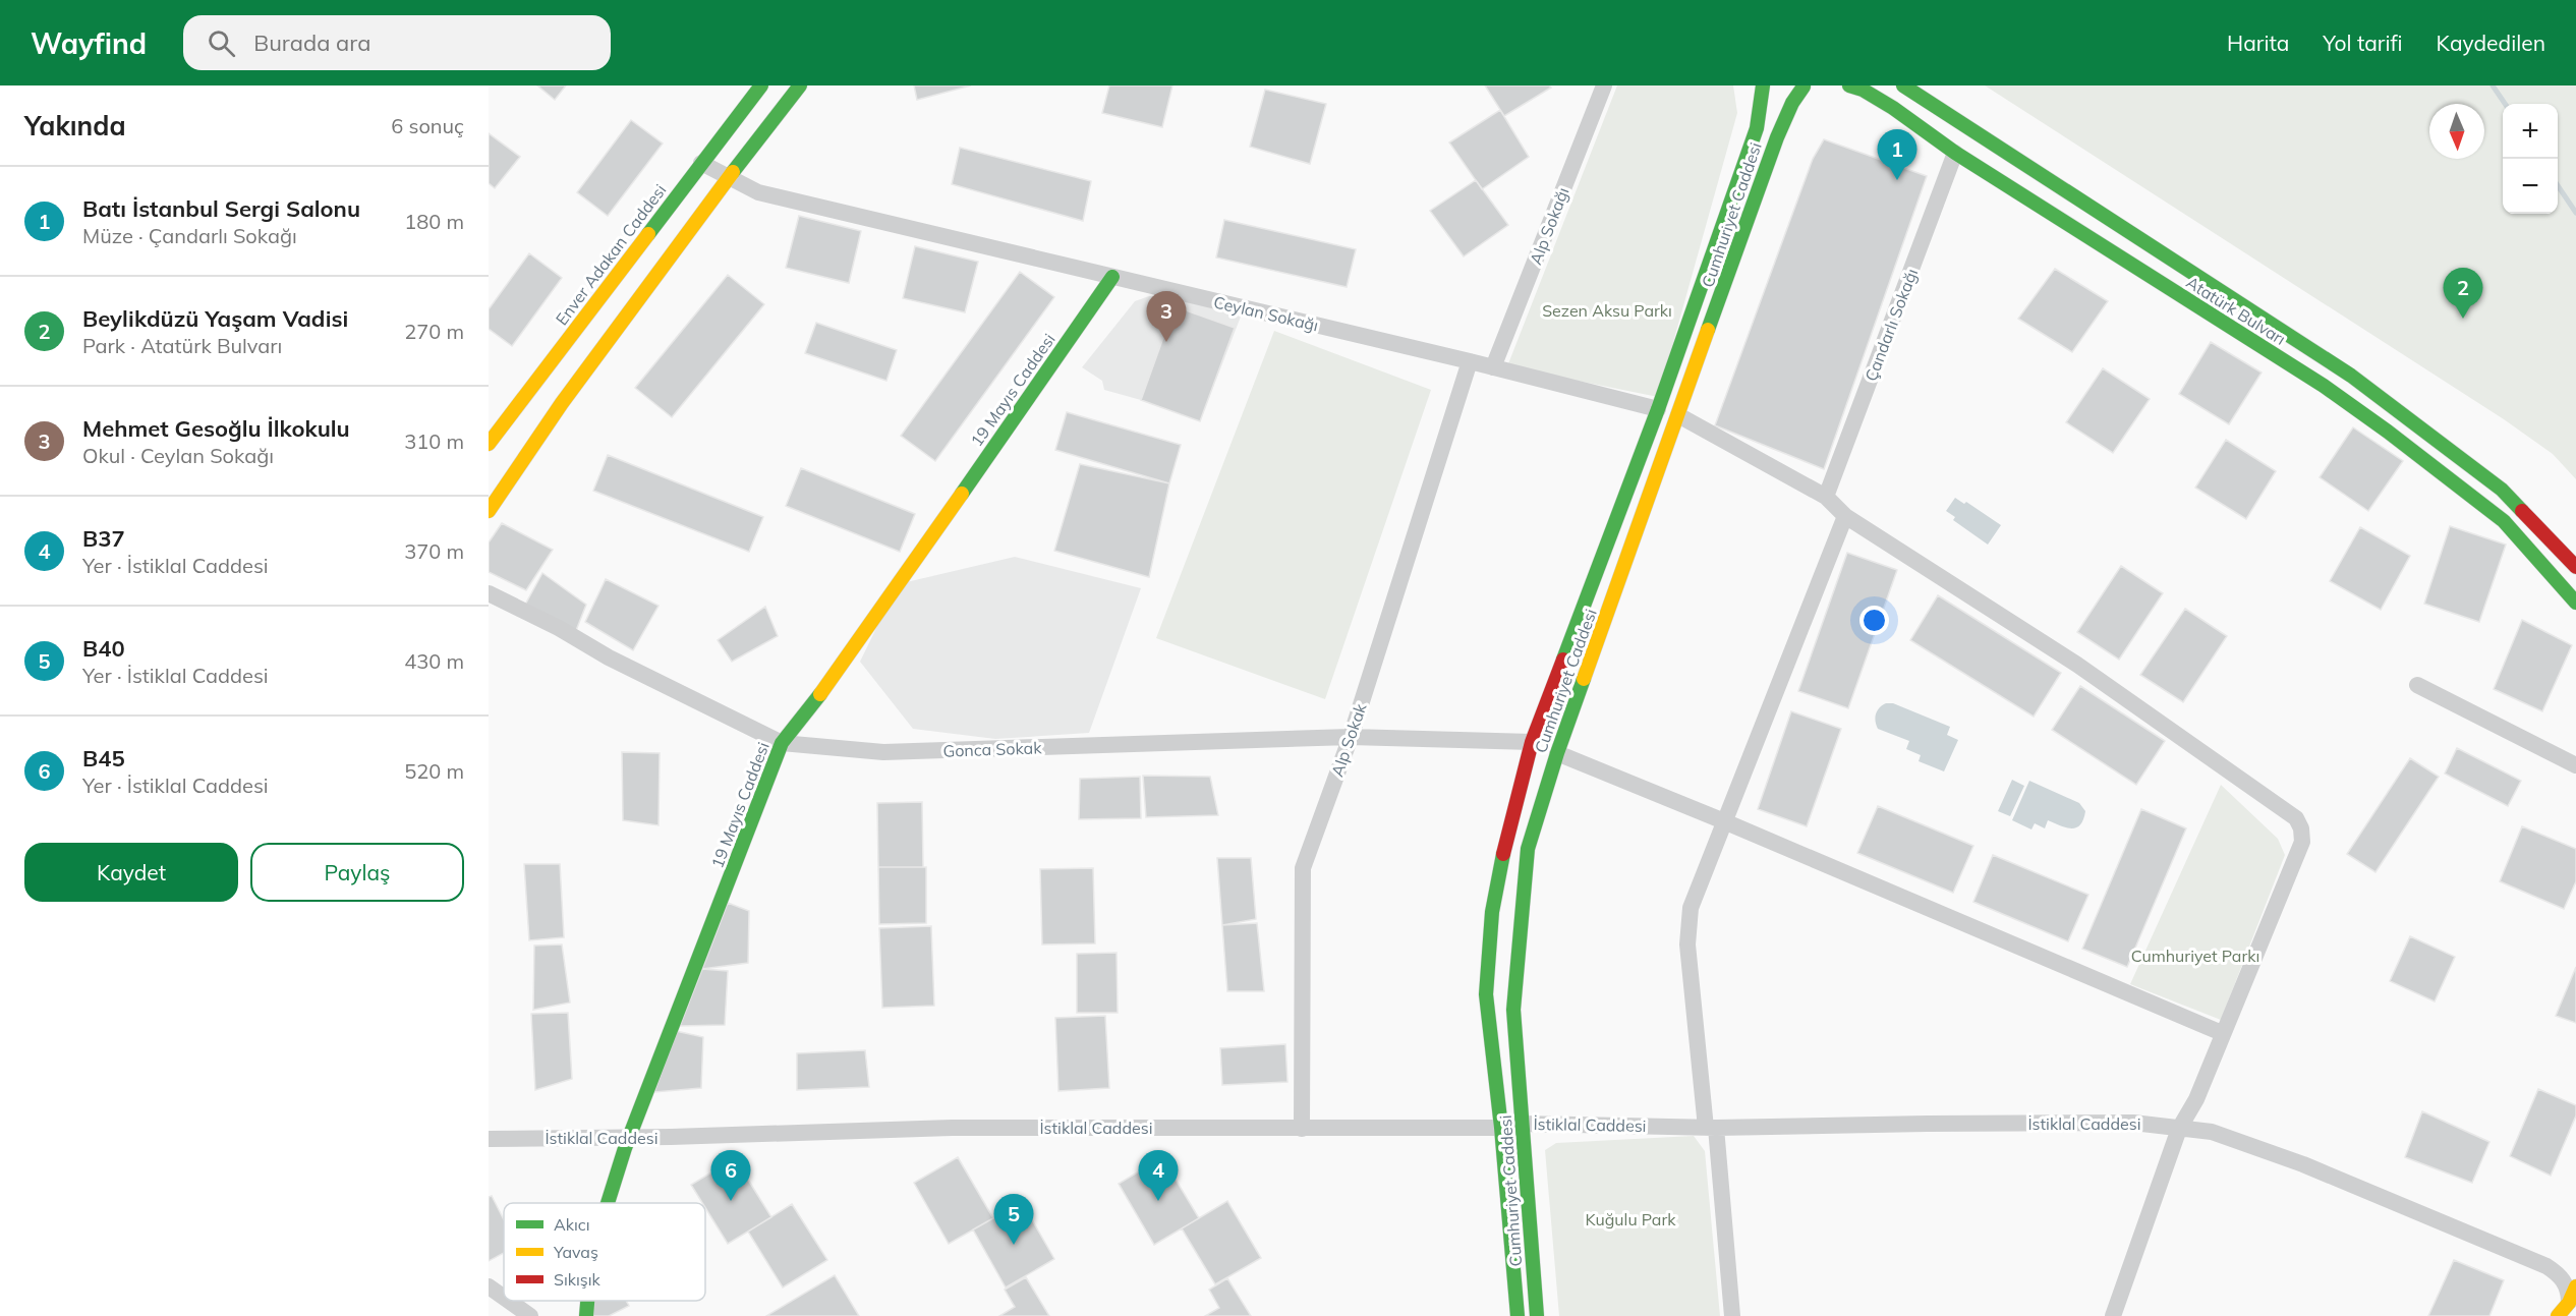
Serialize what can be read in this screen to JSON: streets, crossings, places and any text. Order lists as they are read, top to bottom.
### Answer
{
  "streets": {
    "main road": [
      "Cumhuriyet Caddesi",
      "Enver Adakan Caddesi",
      "Atatürk Bulvarı",
      "19 Mayıs Caddesi"
    ],
    "street": [
      "Alp Sokağı",
      "Ceylan Sokağı",
      "Çandarlı Sokağı",
      "Alp Sokak",
      "Gonca Sokak",
      "İstiklal Caddesi"
    ]
  },
  "crossings": [
    ["Cumhuriyet Caddesi", "Ceylan Sokağı"],
    ["Cumhuriyet Caddesi", "Gonca Sokak"],
    ["Cumhuriyet Caddesi", "İstiklal Caddesi"],
    ["Alp Sokağı", "Ceylan Sokağı"],
    ["Enver Adakan Caddesi", "Ceylan Sokağı"],
    ["Atatürk Bulvarı", "Çandarlı Sokağı"],
    ["Ceylan Sokağı", "19 Mayıs Caddesi"],
    ["Ceylan Sokağı", "Alp Sokak"],
    ["19 Mayıs Caddesi", "Gonca Sokak"],
    ["19 Mayıs Caddesi", "İstiklal Caddesi"],
    ["Alp Sokak", "Gonca Sokak"],
    ["Alp Sokak", "İstiklal Caddesi"]
  ],
  "parks": ["Sezen Aksu Parkı", "Cumhuriyet Parkı", "Kuğulu Park"],
  "legend": ["Akıcı", "Yavaş", "Sıkışık"],
  "north": "bottom",
  "page": {
    "header": "Wayfind",
    "search": "Burada ara",
    "nav": ["Harita", "Yol tarifi", "Kaydedilen"],
    "heading": ["Yakında", "6 sonuç"],
    "map_buttons": ["+", "−"],
    "pins": [
      "1",
      "2",
      "3",
      "4",
      "6",
      "5"
    ],
    "list": [
      {
        "mark": "1",
        "name": "Batı İstanbul Sergi Salonu",
        "note": "Müze · Çandarlı Sokağı",
        "value": "180 m"
      },
      {
        "mark": "2",
        "name": "Beylikdüzü Yaşam Vadisi",
        "note": "Park · Atatürk Bulvarı",
        "value": "270 m"
      },
      {
        "mark": "3",
        "name": "Mehmet Gesoğlu İlkokulu",
        "note": "Okul · Ceylan Sokağı",
        "value": "310 m"
      },
      {
        "mark": "4",
        "name": "B37",
        "note": "Yer · İstiklal Caddesi",
        "value": "370 m"
      },
      {
        "mark": "5",
        "name": "B40",
        "note": "Yer · İstiklal Caddesi",
        "value": "430 m"
      },
      {
        "mark": "6",
        "name": "B45",
        "note": "Yer · İstiklal Caddesi",
        "value": "520 m"
      }
    ],
    "buttons": ["Kaydet", "Paylaş"]
  }
}
